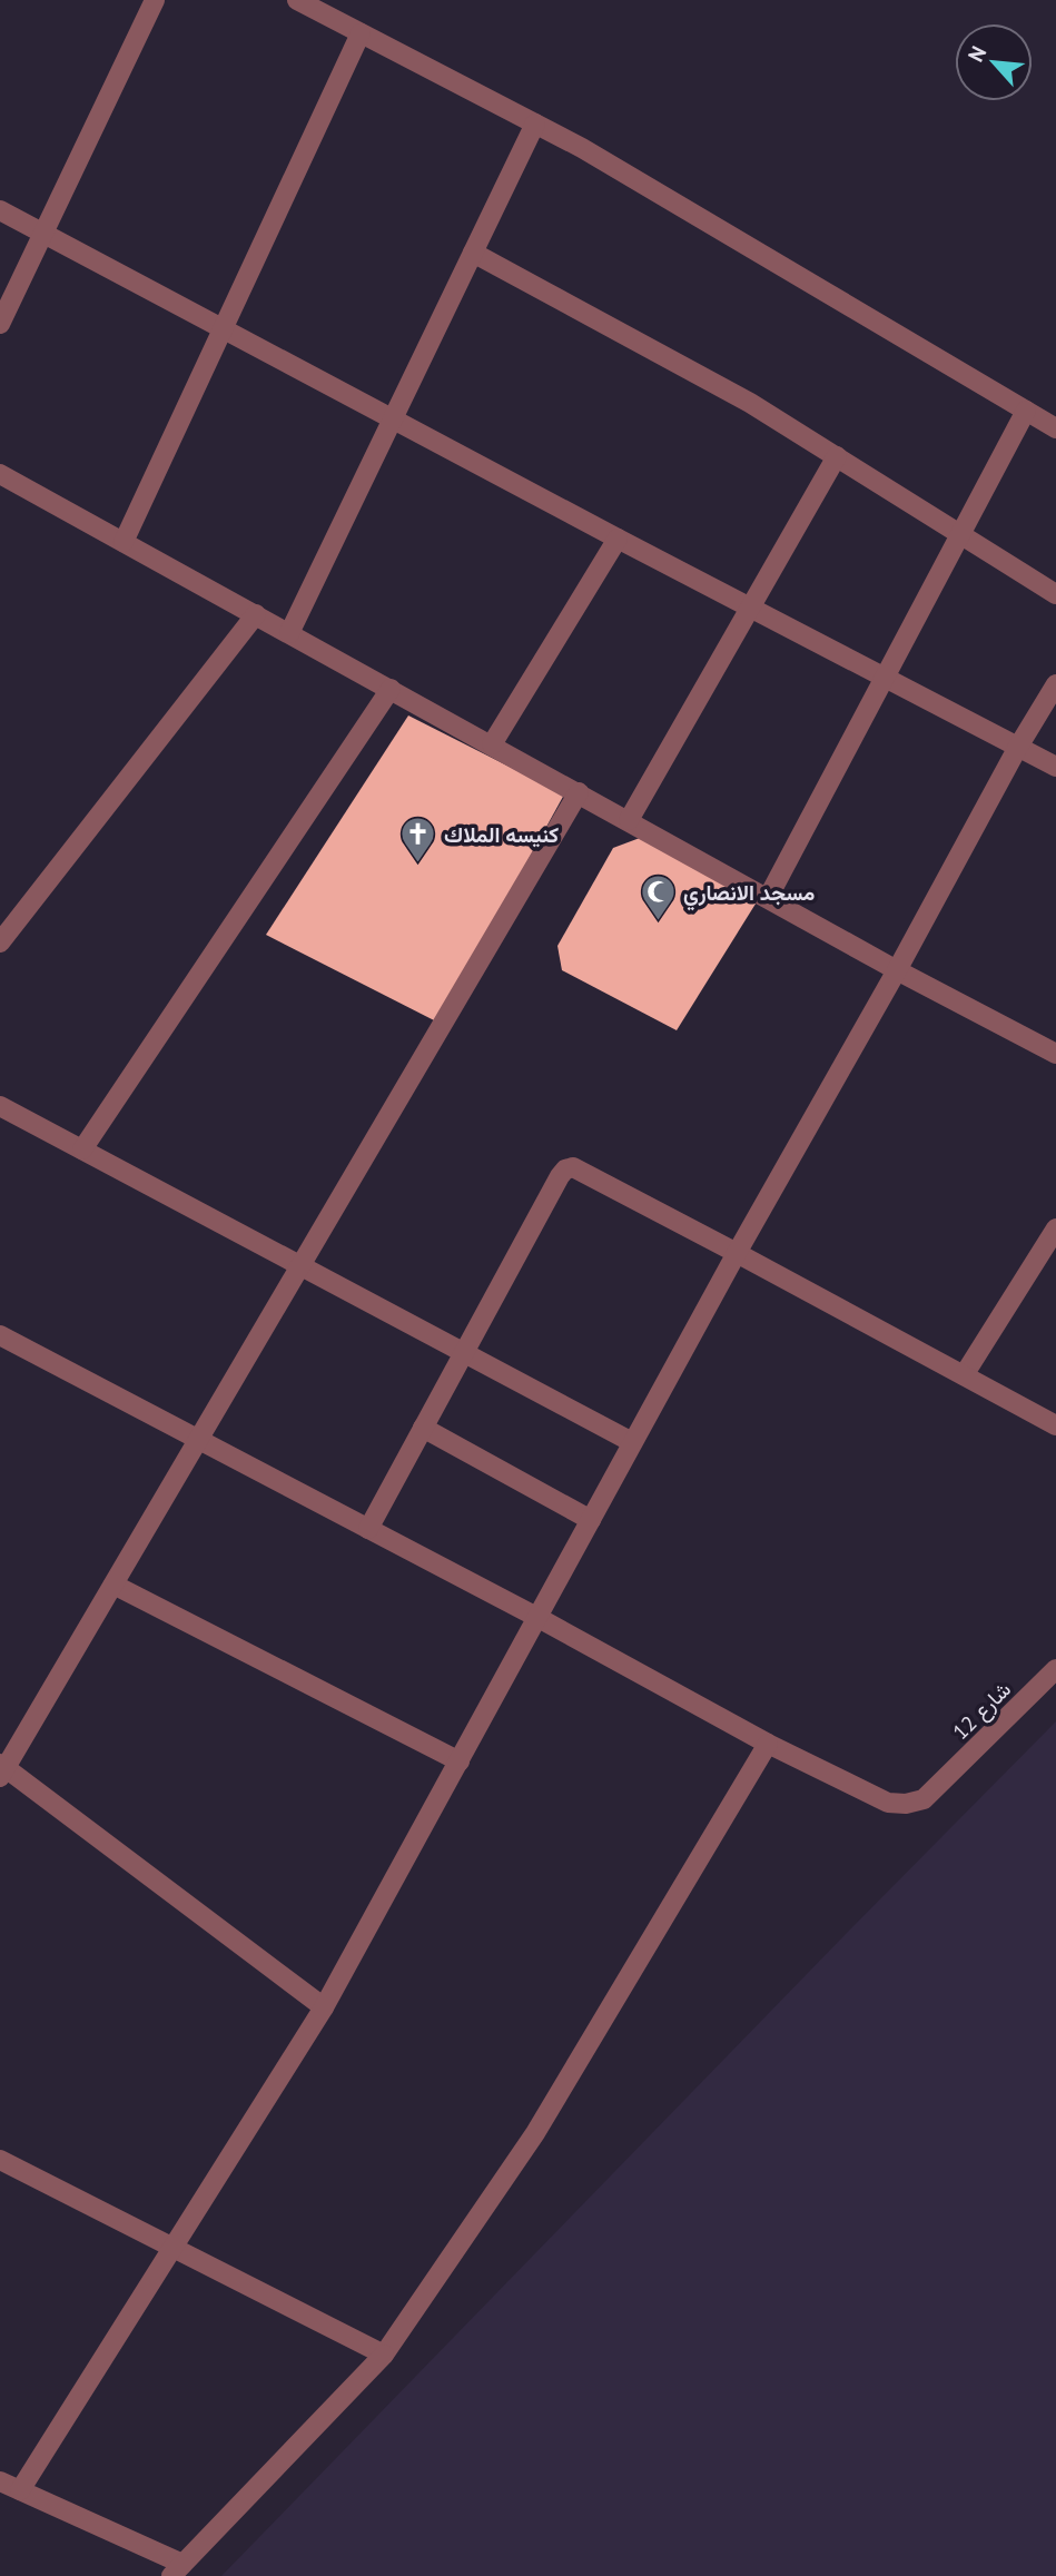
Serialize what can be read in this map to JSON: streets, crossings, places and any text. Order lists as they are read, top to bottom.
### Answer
{
  "streets": {
    "street": ["شارع 12"]
  },
  "places": {
    "church": ["كنيسه الملاك"],
    "mosque": ["مسجد الانصاري"]
  },
  "north": "top left"
}
